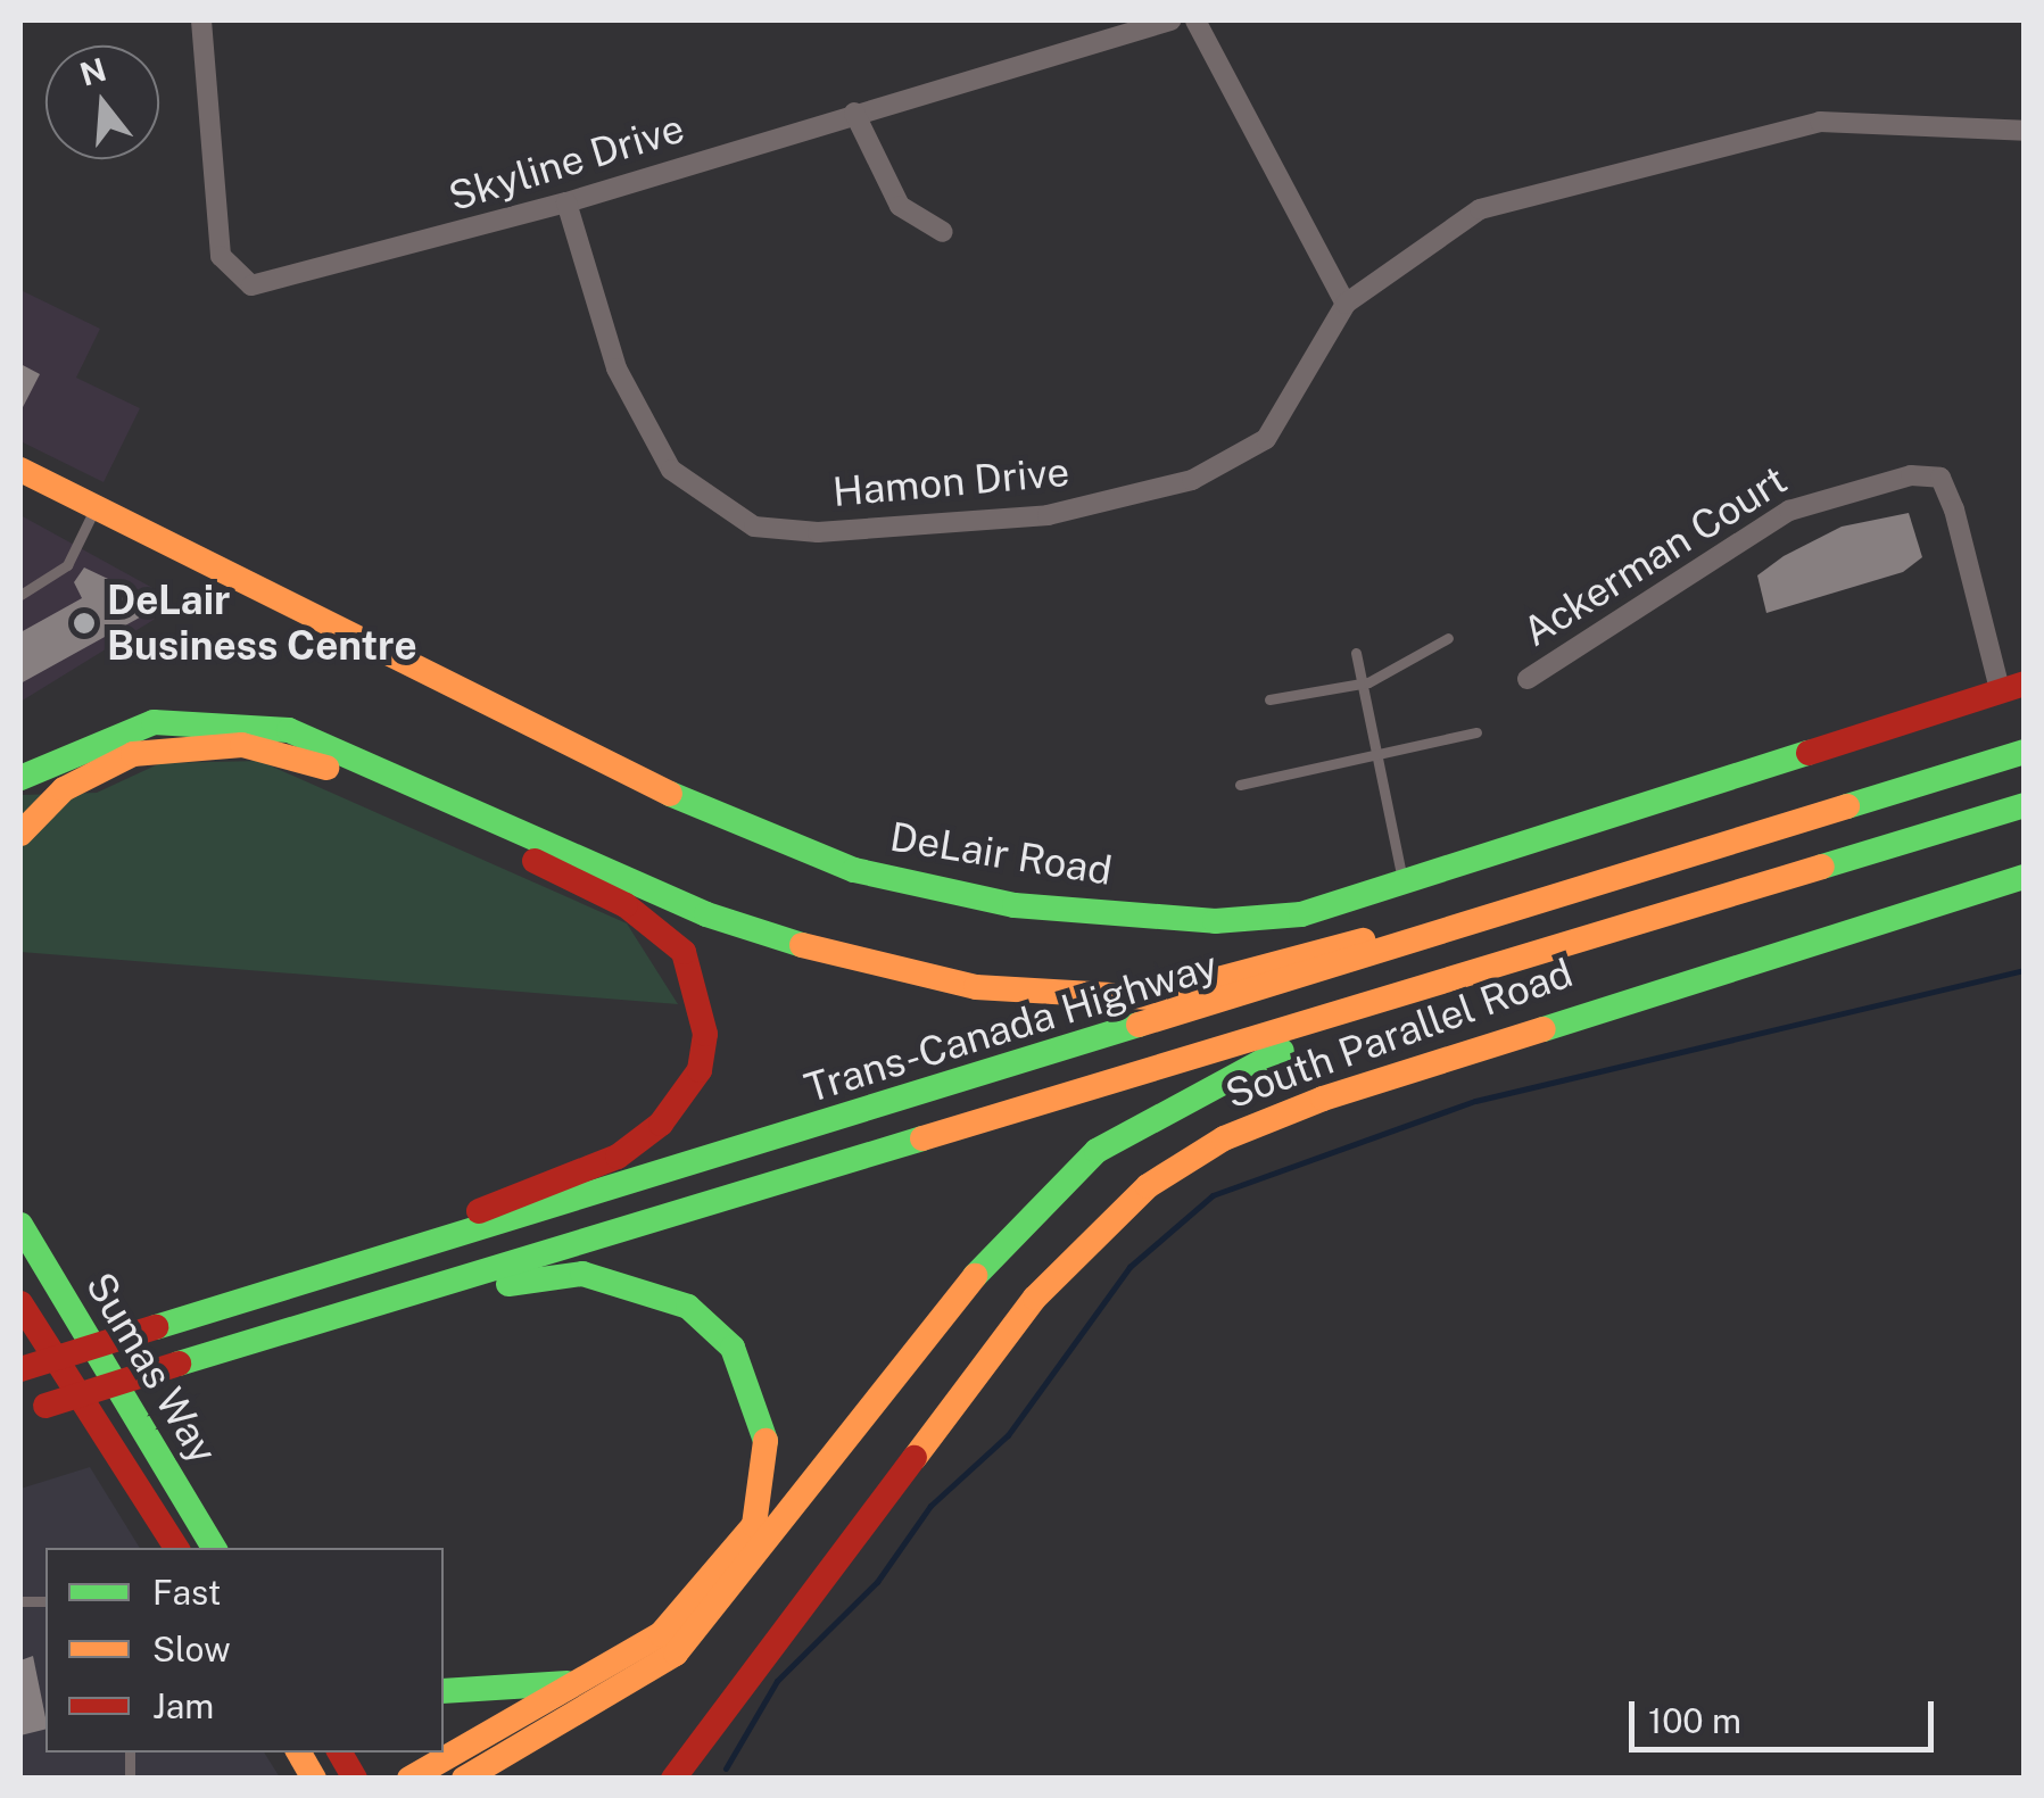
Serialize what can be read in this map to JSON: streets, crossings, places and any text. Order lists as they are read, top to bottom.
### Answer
{
  "streets": {
    "main road": [
      "DeLair Road",
      "Trans-Canada Highway",
      "South Parallel Road",
      "Sumas Way"
    ],
    "street": ["Skyline Drive", "Hamon Drive", "Ackerman Court"]
  },
  "crossings": [
    ["Skyline Drive", "Hamon Drive"],
    ["Ackerman Court", "DeLair Road"]
  ],
  "places": ["DeLair Business Centre"],
  "legend": ["Fast", "Slow", "Jam"],
  "scale_bar": "100 m",
  "north": "top"
}
